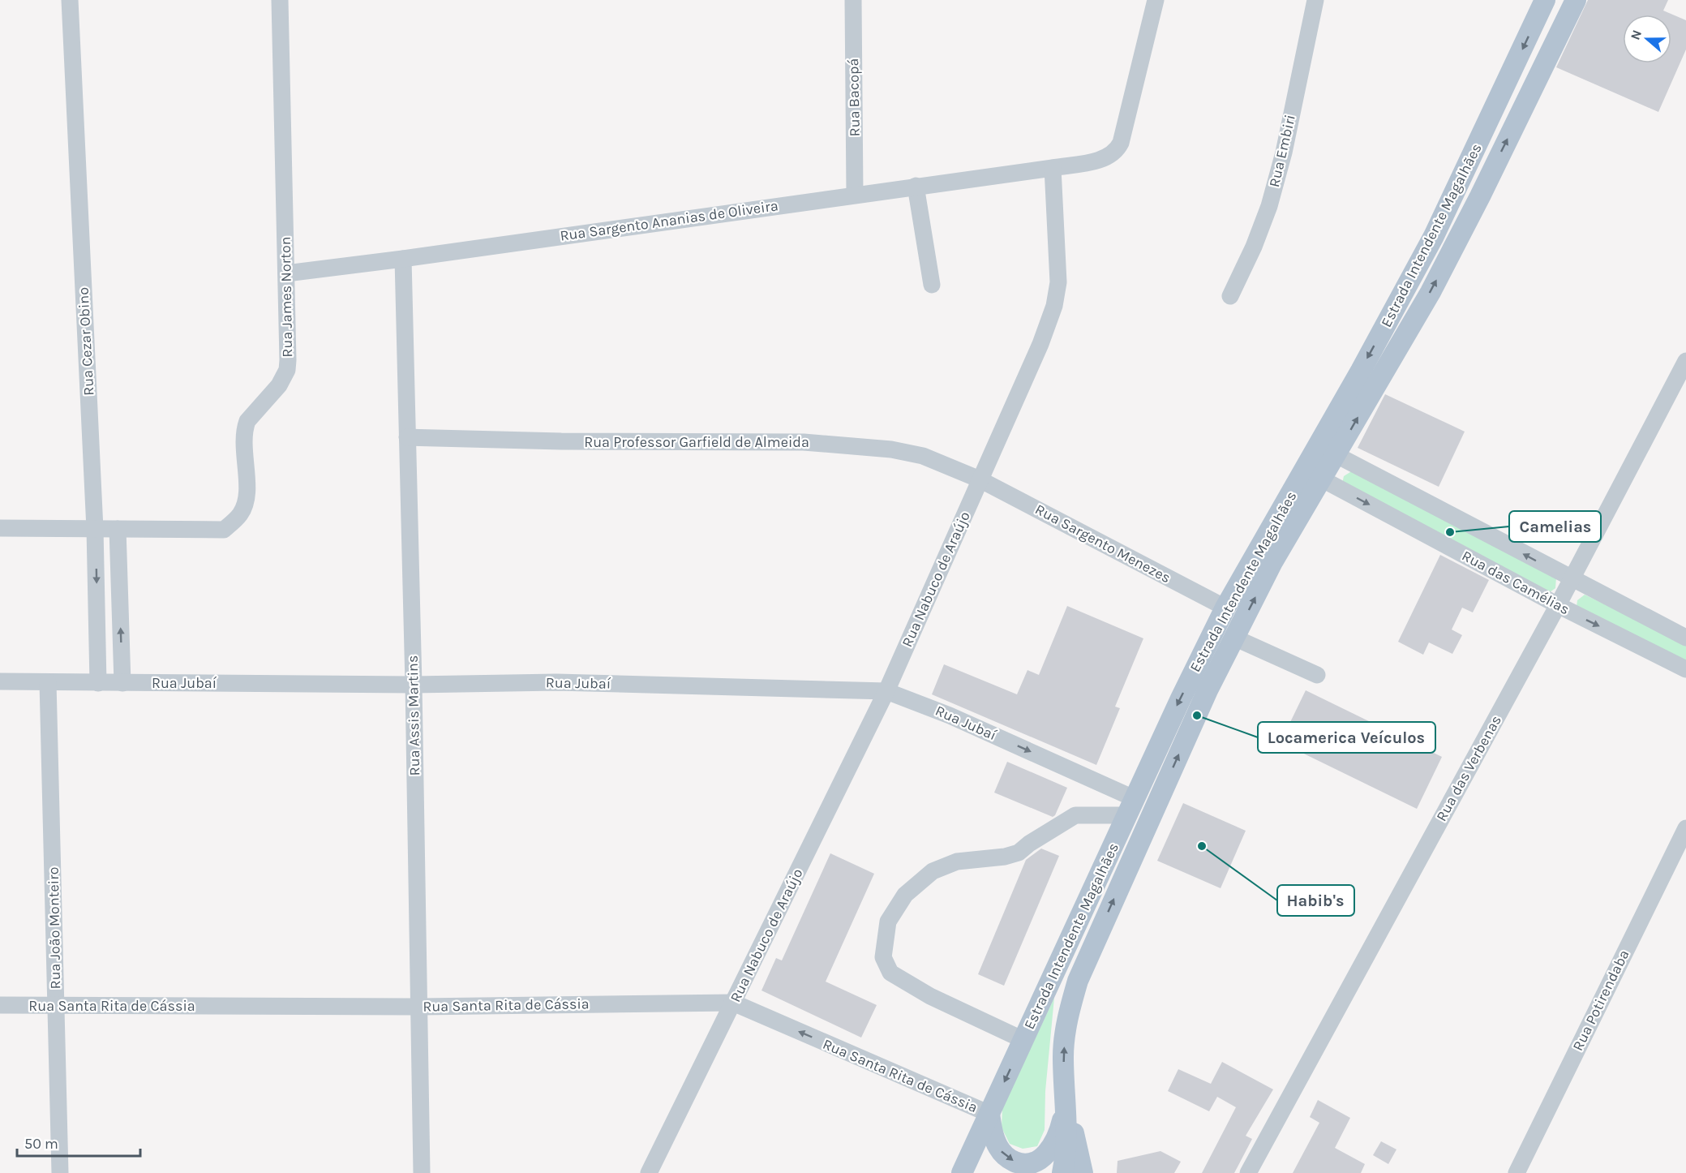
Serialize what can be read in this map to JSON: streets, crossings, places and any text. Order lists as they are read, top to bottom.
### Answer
{
  "streets": {
    "main road": ["Estrada Intendente Magalhães"],
    "street": [
      "Rua Bacopá",
      "Rua Embiri",
      "Rua Sargento Ananias de Oliveira",
      "Rua James Norton",
      "Rua Cezar Obino",
      "Rua Professor Garfield de Almeida",
      "Rua Sargento Menezes",
      "Rua Nabuco de Araújo",
      "Rua das Camélias",
      "Rua Jubaí",
      "Rua Assis Martins",
      "Rua das Verbenas",
      "Rua João Monteiro",
      "Rua Potirendaba",
      "Rua Santa Rita de Cássia"
    ]
  },
  "crossings": [
    ["Rua Bacopá", "Rua Sargento Ananias de Oliveira"],
    ["Rua Sargento Ananias de Oliveira", "Rua James Norton"],
    ["Rua Sargento Ananias de Oliveira", "Rua Nabuco de Araújo"],
    ["Rua Sargento Ananias de Oliveira", "Rua Assis Martins"],
    ["Estrada Intendente Magalhães", "Rua Sargento Menezes"],
    ["Estrada Intendente Magalhães", "Rua das Camélias"],
    ["Estrada Intendente Magalhães", "Rua Jubaí"],
    ["Estrada Intendente Magalhães", "Rua Santa Rita de Cássia"],
    ["Rua James Norton", "Rua Cezar Obino"],
    ["Rua Cezar Obino", "Rua Jubaí"],
    ["Rua Professor Garfield de Almeida", "Rua Sargento Menezes"],
    ["Rua Professor Garfield de Almeida", "Rua Nabuco de Araújo"],
    ["Rua Professor Garfield de Almeida", "Rua Assis Martins"],
    ["Rua Sargento Menezes", "Rua Nabuco de Araújo"],
    ["Rua Nabuco de Araújo", "Rua Jubaí"],
    ["Rua Nabuco de Araújo", "Rua Santa Rita de Cássia"],
    ["Rua das Camélias", "Rua das Verbenas"],
    ["Rua Jubaí", "Rua Assis Martins"],
    ["Rua Jubaí", "Rua João Monteiro"],
    ["Rua Assis Martins", "Rua Santa Rita de Cássia"],
    ["Rua João Monteiro", "Rua Santa Rita de Cássia"]
  ],
  "places": ["Camelias", "Locamerica Veículos", "Habib's"],
  "scale_bar": "50 m",
  "north": "left"
}
